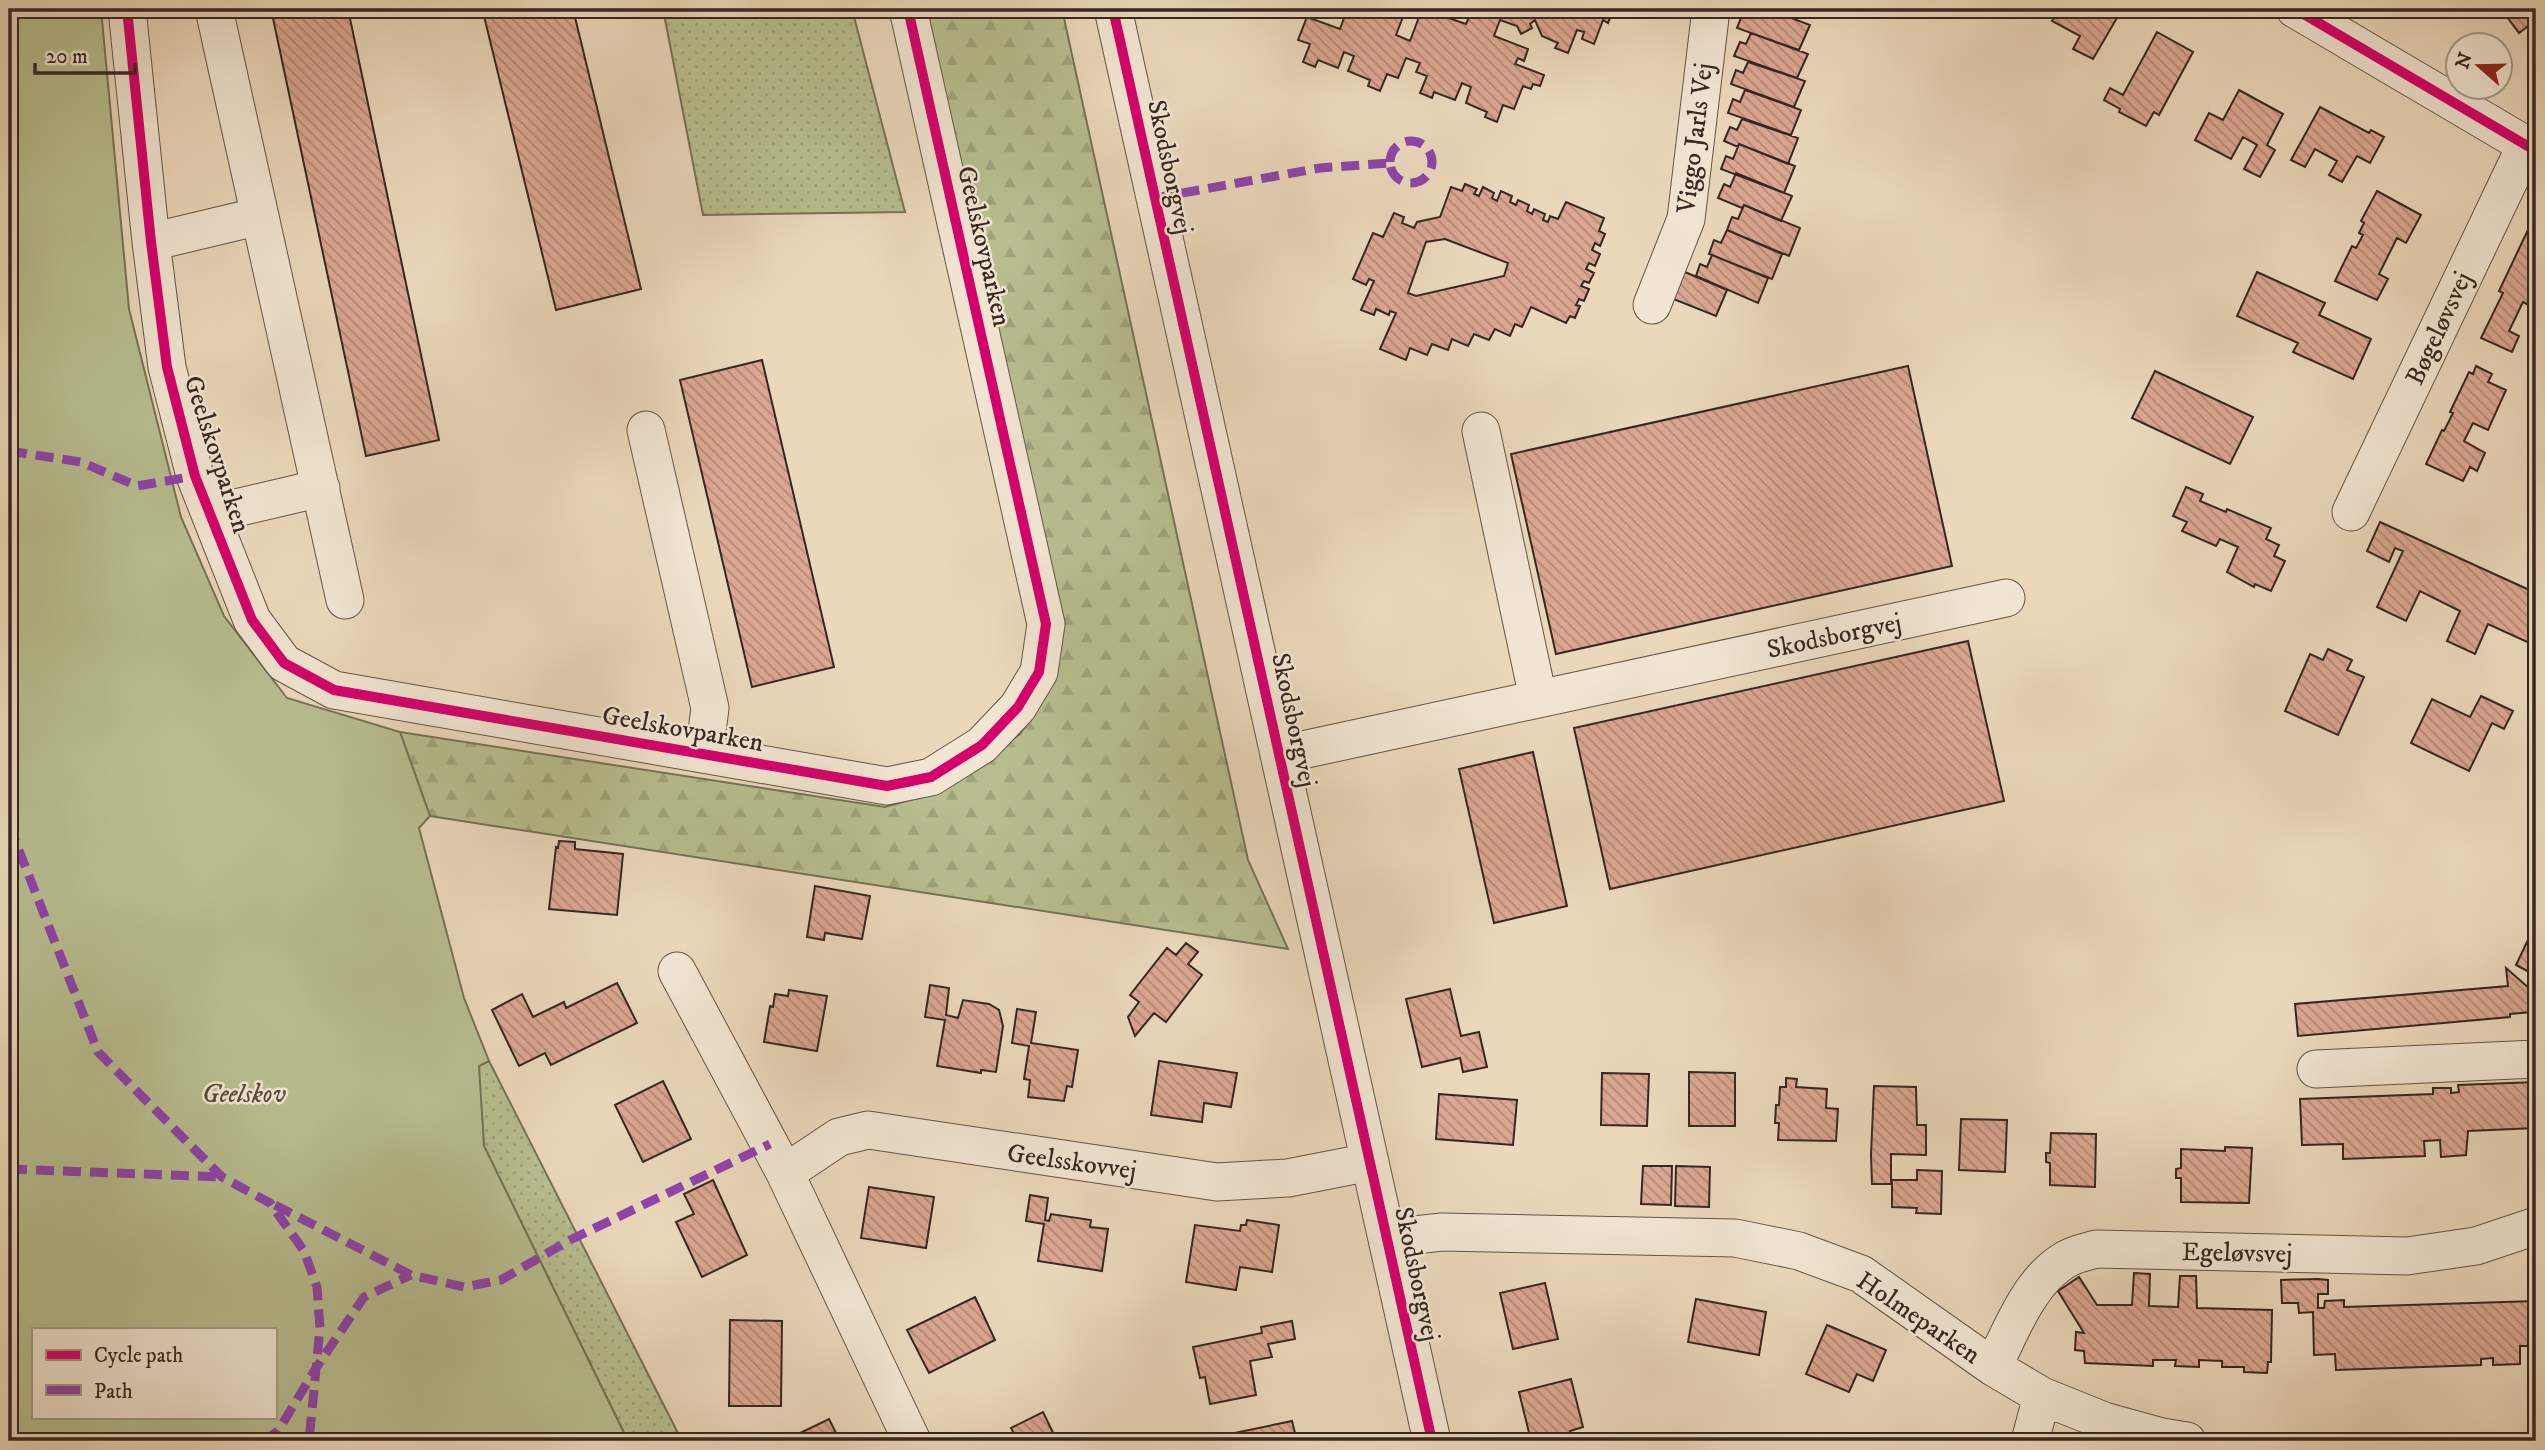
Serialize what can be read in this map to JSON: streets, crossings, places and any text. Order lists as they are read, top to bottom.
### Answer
{
  "streets": {
    "street": [
      "Viggo Jarls Vej",
      "Skodsborgvej",
      "Geelskovparken",
      "Bøgeløvsvej",
      "Geelsskovvej",
      "Egeløvsvej",
      "Holmeparken"
    ]
  },
  "crossings": [
    ["Skodsborgvej", "Geelsskovvej"],
    ["Skodsborgvej", "Holmeparken"],
    ["Egeløvsvej", "Holmeparken"]
  ],
  "parks": ["Geelskov"],
  "legend": ["Cycle path", "Path"],
  "scale_bar": "20 m",
  "north": "left"
}
